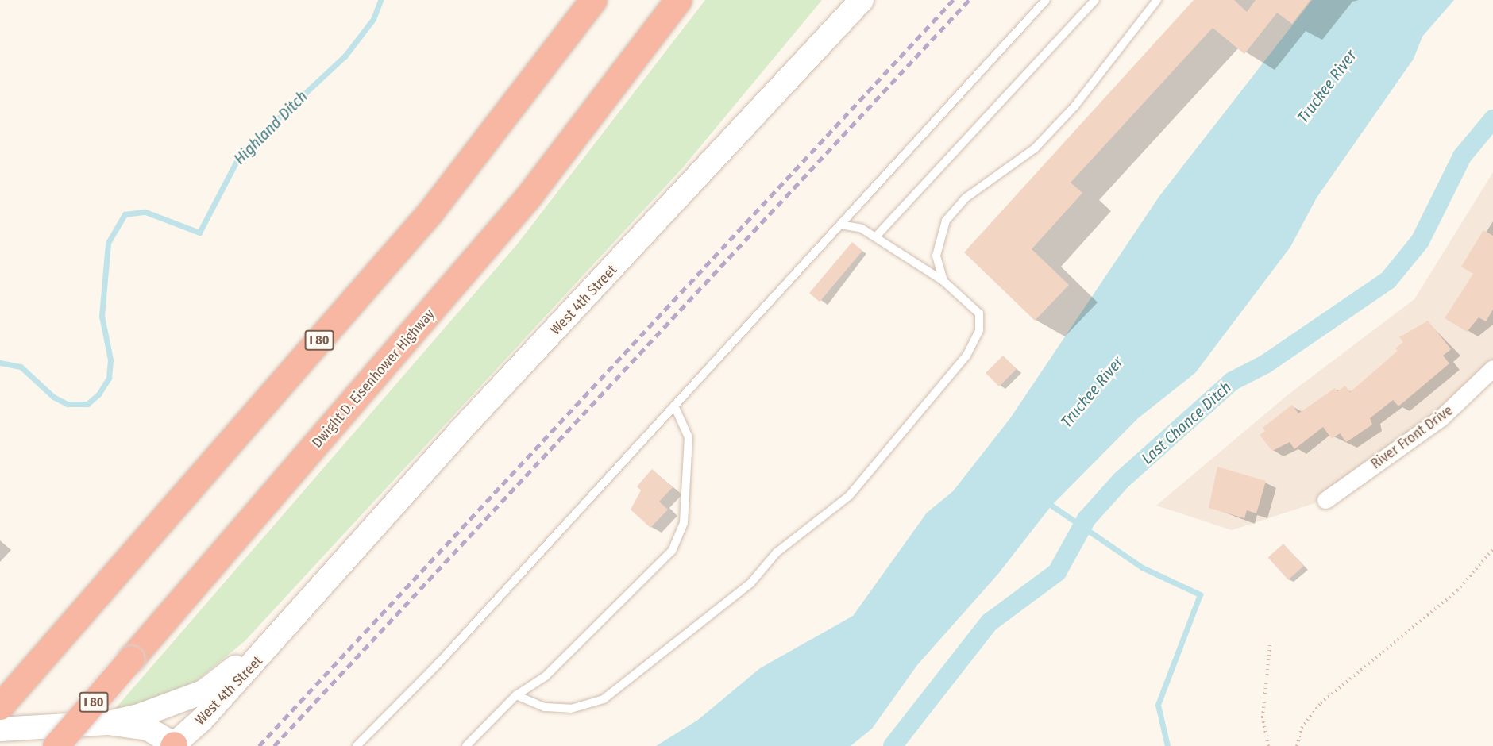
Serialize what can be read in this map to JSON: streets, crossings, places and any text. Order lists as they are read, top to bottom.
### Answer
{
  "streets": {
    "highway": ["I 80", "Dwight D. Eisenhower Highway"],
    "main road": ["West 4th Street"],
    "street": ["River Front Drive"]
  },
  "water": ["Truckee River", "Highland Ditch", "Last Chance Ditch"]
}
